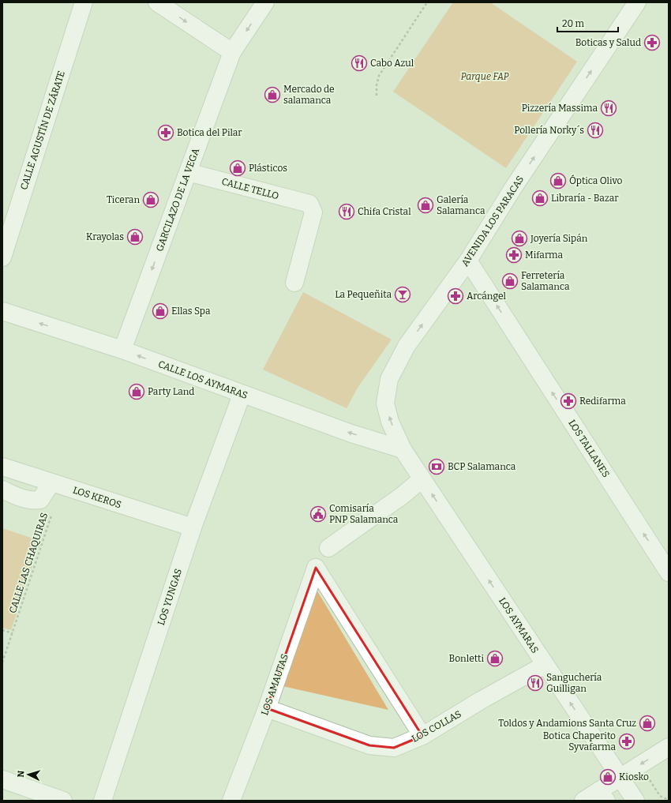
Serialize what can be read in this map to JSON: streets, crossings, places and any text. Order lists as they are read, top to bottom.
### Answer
{
  "streets": {
    "street": [
      "CALLE AGUSTÍN DE ZÁRATE",
      "CALLE TELLO",
      "GARCILAZO DE LA VEGA",
      "AVENIDA LOS PARACAS",
      "CALLE LOS AYMARAS",
      "LOS TALLANES",
      "LOS KEROS",
      "LOS YUNGAS",
      "LOS AYMARAS",
      "LOS AMAUTAS",
      "LOS COLLAS"
    ],
    "path": ["CALLE LAS CHAQUIRAS"]
  },
  "crossings": [
    ["CALLE TELLO", "GARCILAZO DE LA VEGA"],
    ["GARCILAZO DE LA VEGA", "CALLE LOS AYMARAS"],
    ["AVENIDA LOS PARACAS", "CALLE LOS AYMARAS"],
    ["AVENIDA LOS PARACAS", "LOS TALLANES"],
    ["AVENIDA LOS PARACAS", "LOS AYMARAS"],
    ["CALLE LOS AYMARAS", "LOS YUNGAS"],
    ["CALLE LOS AYMARAS", "LOS AYMARAS"],
    ["LOS KEROS", "LOS YUNGAS"],
    ["LOS AYMARAS", "LOS COLLAS"],
    ["LOS AMAUTAS", "LOS COLLAS"]
  ],
  "one_way": [
    "GARCILAZO DE LA VEGA",
    "AVENIDA LOS PARACAS",
    "CALLE LOS AYMARAS",
    "LOS TALLANES",
    "LOS AYMARAS"
  ],
  "parks": ["Parque FAP"],
  "places": {
    "pharmacy": [
      "Boticas y Salud",
      "Botica del Pilar",
      "Mifarma",
      "Arcángel",
      "Redifarma",
      "Botica Chaperito Syvafarma"
    ],
    "restaurant": [
      "Cabo Azul",
      "Pizzería Massima",
      "Pollería Norky´s",
      "Chifa Cristal",
      "Sanguchería Guilligan"
    ],
    "shop": [
      "Mercado de salamanca",
      "Plásticos",
      "Óptica Olivo",
      "Libraría - Bazar",
      "Ticeran",
      "Galería Salamanca",
      "Krayolas",
      "Joyería Sipán",
      "Ferretería Salamanca",
      "Ellas Spa",
      "Party Land",
      "Bonletti",
      "Toldos y Andamions Santa Cruz",
      "Kiosko"
    ],
    "bar": ["La Pequeñita"],
    "bank": ["BCP Salamanca"],
    "public building": ["Comisaría PNP Salamanca"]
  },
  "scale_bar": "20 m",
  "north": "left"
}
